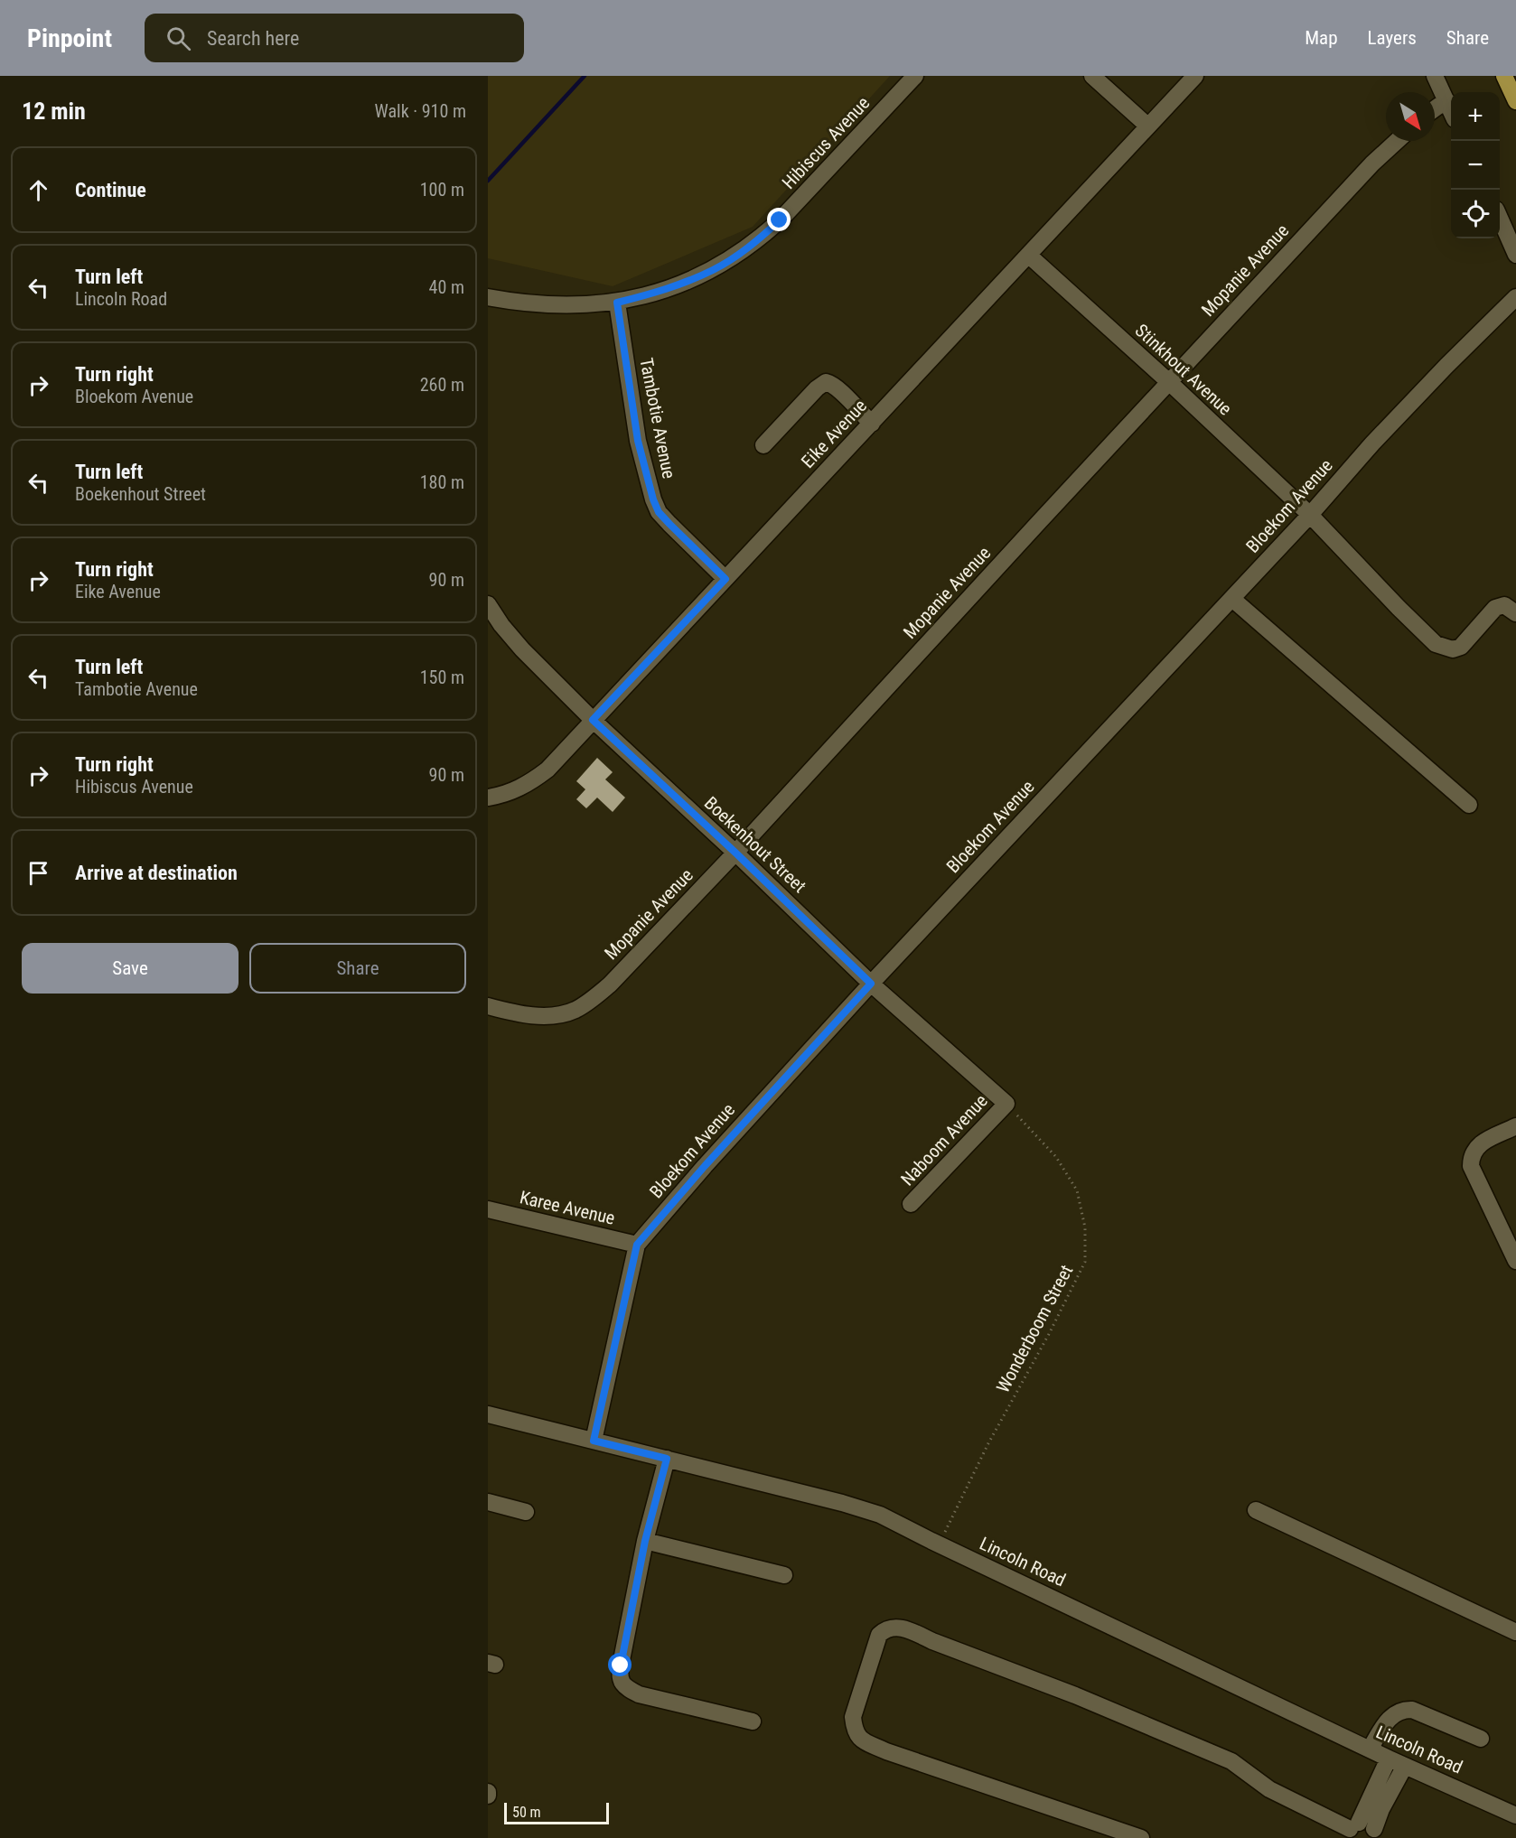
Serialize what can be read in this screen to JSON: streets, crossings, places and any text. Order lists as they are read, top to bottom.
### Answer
{
  "streets": {
    "street": [
      "Hibiscus Avenue",
      "Mopanie Avenue",
      "Stinkhout Avenue",
      "Tambotie Avenue",
      "Eike Avenue",
      "Bloekom Avenue",
      "Boekenhout Street",
      "Naboom Avenue",
      "Karee Avenue",
      "Lincoln Road"
    ],
    "path": ["Wonderboom Street"]
  },
  "crossings": [
    ["Hibiscus Avenue", "Tambotie Avenue"],
    ["Mopanie Avenue", "Stinkhout Avenue"],
    ["Mopanie Avenue", "Boekenhout Street"],
    ["Stinkhout Avenue", "Eike Avenue"],
    ["Stinkhout Avenue", "Bloekom Avenue"],
    ["Tambotie Avenue", "Eike Avenue"],
    ["Eike Avenue", "Boekenhout Street"],
    ["Bloekom Avenue", "Boekenhout Street"],
    ["Bloekom Avenue", "Karee Avenue"],
    ["Bloekom Avenue", "Lincoln Road"],
    ["Boekenhout Street", "Naboom Avenue"],
    ["Boekenhout Street", "Wonderboom Street"],
    ["Naboom Avenue", "Wonderboom Street"],
    ["Wonderboom Street", "Lincoln Road"]
  ],
  "scale_bar": "50 m",
  "north": "bottom right",
  "page": {
    "header": "Pinpoint",
    "search": "Search here",
    "nav": ["Map", "Layers", "Share"],
    "heading": ["12 min", "Walk · 910 m"],
    "map_buttons": ["+", "−"],
    "list": [
      ["Continue", "100 m"],
      ["Turn left", "Lincoln Road", "40 m"],
      ["Turn right", "Bloekom Avenue", "260 m"],
      ["Turn left", "Boekenhout Street", "180 m"],
      ["Turn right", "Eike Avenue", "90 m"],
      ["Turn left", "Tambotie Avenue", "150 m"],
      ["Turn right", "Hibiscus Avenue", "90 m"],
      "Arrive at destination"
    ],
    "buttons": ["Save", "Share"],
    "scale": "50 m"
  }
}
